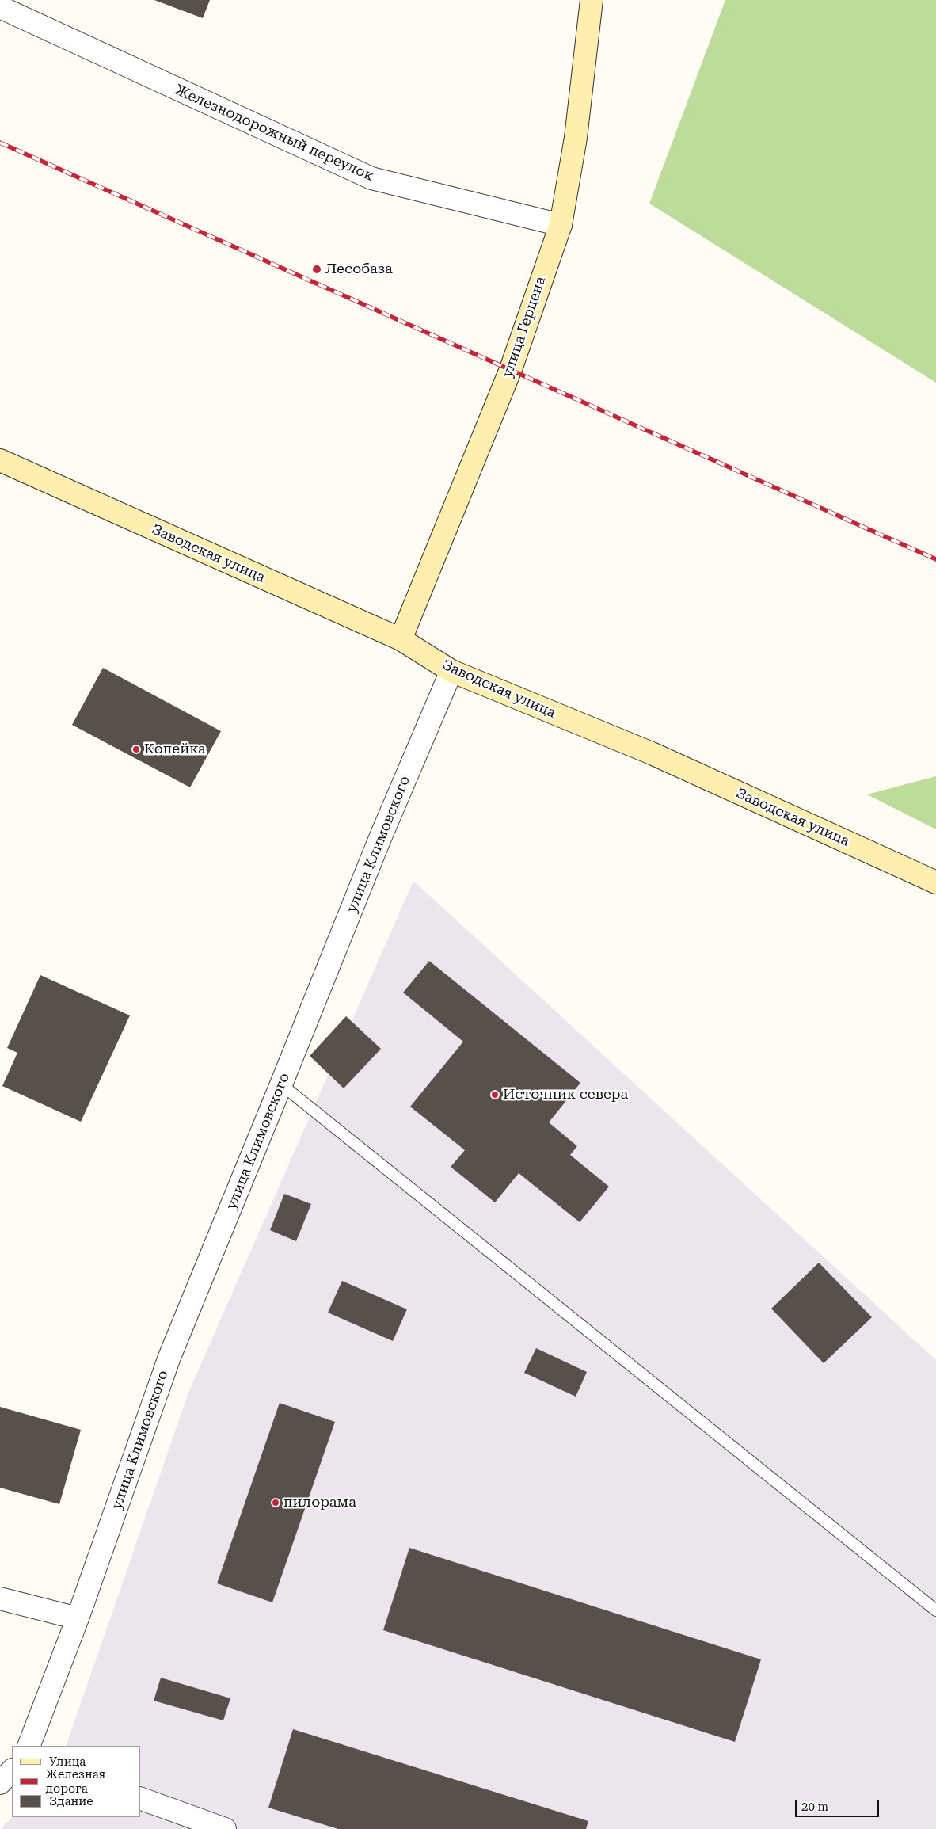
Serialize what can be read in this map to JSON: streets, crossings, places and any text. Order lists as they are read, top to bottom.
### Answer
{
  "streets": {
    "main road": ["улица Герцена", "Заводская улица"],
    "street": ["Железнодорожный переулок", "улица Климовского"]
  },
  "crossings": [
    ["Железнодорожный переулок", "улица Герцена"],
    ["улица Герцена", "Заводская улица"],
    ["Заводская улица", "улица Климовского"]
  ],
  "places": [
    "Лесобаза",
    "Копейка",
    "Источник севера",
    "пилорама"
  ],
  "legend": ["Улица", "Железная дорога", "Здание"],
  "scale_bar": "20 m"
}
